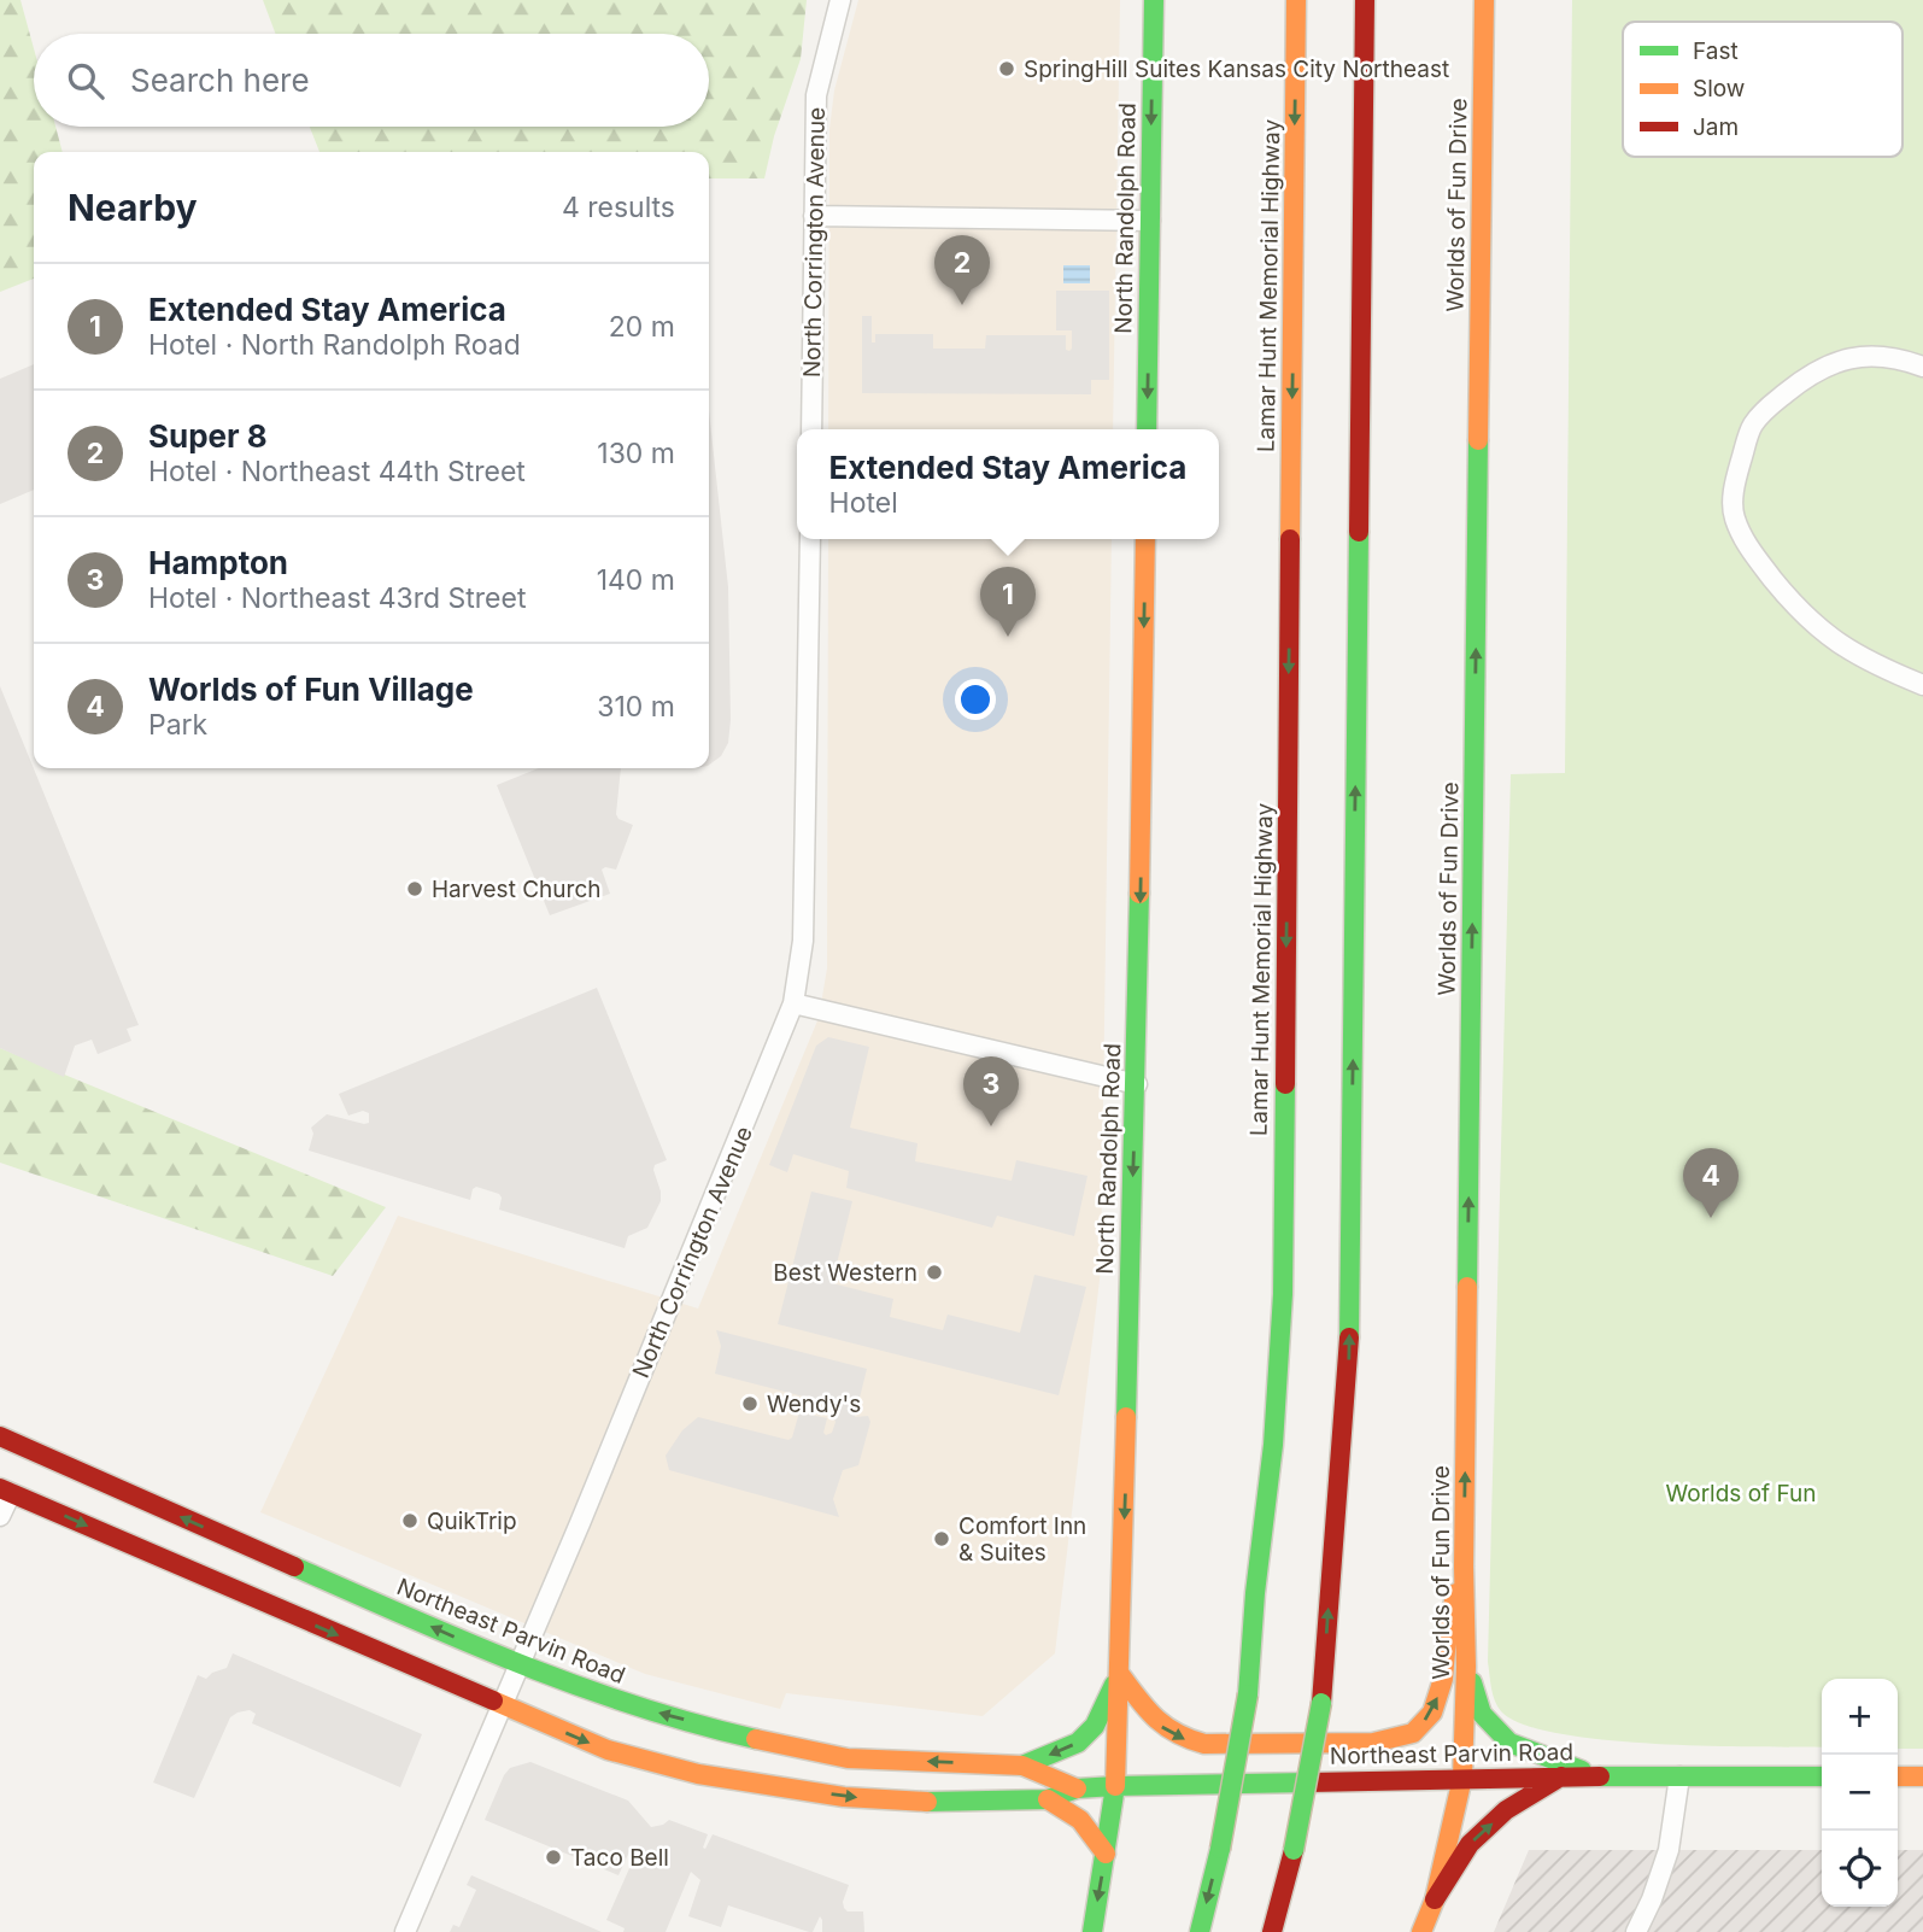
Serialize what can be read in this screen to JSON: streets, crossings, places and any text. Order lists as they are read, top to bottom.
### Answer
{
  "streets": {
    "main road": [
      "Worlds of Fun Drive",
      "North Randolph Road",
      "Lamar Hunt Memorial Highway",
      "Northeast Parvin Road"
    ],
    "street": ["North Corrington Avenue"]
  },
  "crossings": [
    ["Worlds of Fun Drive", "Northeast Parvin Road"],
    ["North Randolph Road", "Northeast Parvin Road"],
    ["North Corrington Avenue", "Northeast Parvin Road"]
  ],
  "one_way": ["North Randolph Road"],
  "parks": ["Worlds of Fun"],
  "places": [
    "SpringHill Suites Kansas City Northeast",
    "Harvest Church",
    "Best Western",
    "Wendy's",
    "QuikTrip",
    "Comfort Inn & Suites",
    "Taco Bell"
  ],
  "legend": ["Fast", "Slow", "Jam"],
  "page": {
    "search": "Search here",
    "heading": ["Nearby", "4 results"],
    "pins": [
      "2",
      "1",
      "3",
      "4"
    ],
    "list": [
      {
        "mark": "1",
        "name": "Extended Stay America",
        "note": "Hotel · North Randolph Road",
        "value": "20 m"
      },
      {
        "mark": "2",
        "name": "Super 8",
        "note": "Hotel · Northeast 44th Street",
        "value": "130 m"
      },
      {
        "mark": "3",
        "name": "Hampton",
        "note": "Hotel · Northeast 43rd Street",
        "value": "140 m"
      },
      {
        "mark": "4",
        "name": "Worlds of Fun Village",
        "note": "Park",
        "value": "310 m"
      }
    ],
    "popup": ["Extended Stay America", "Hotel"],
    "map_buttons": ["+", "−"]
  }
}
